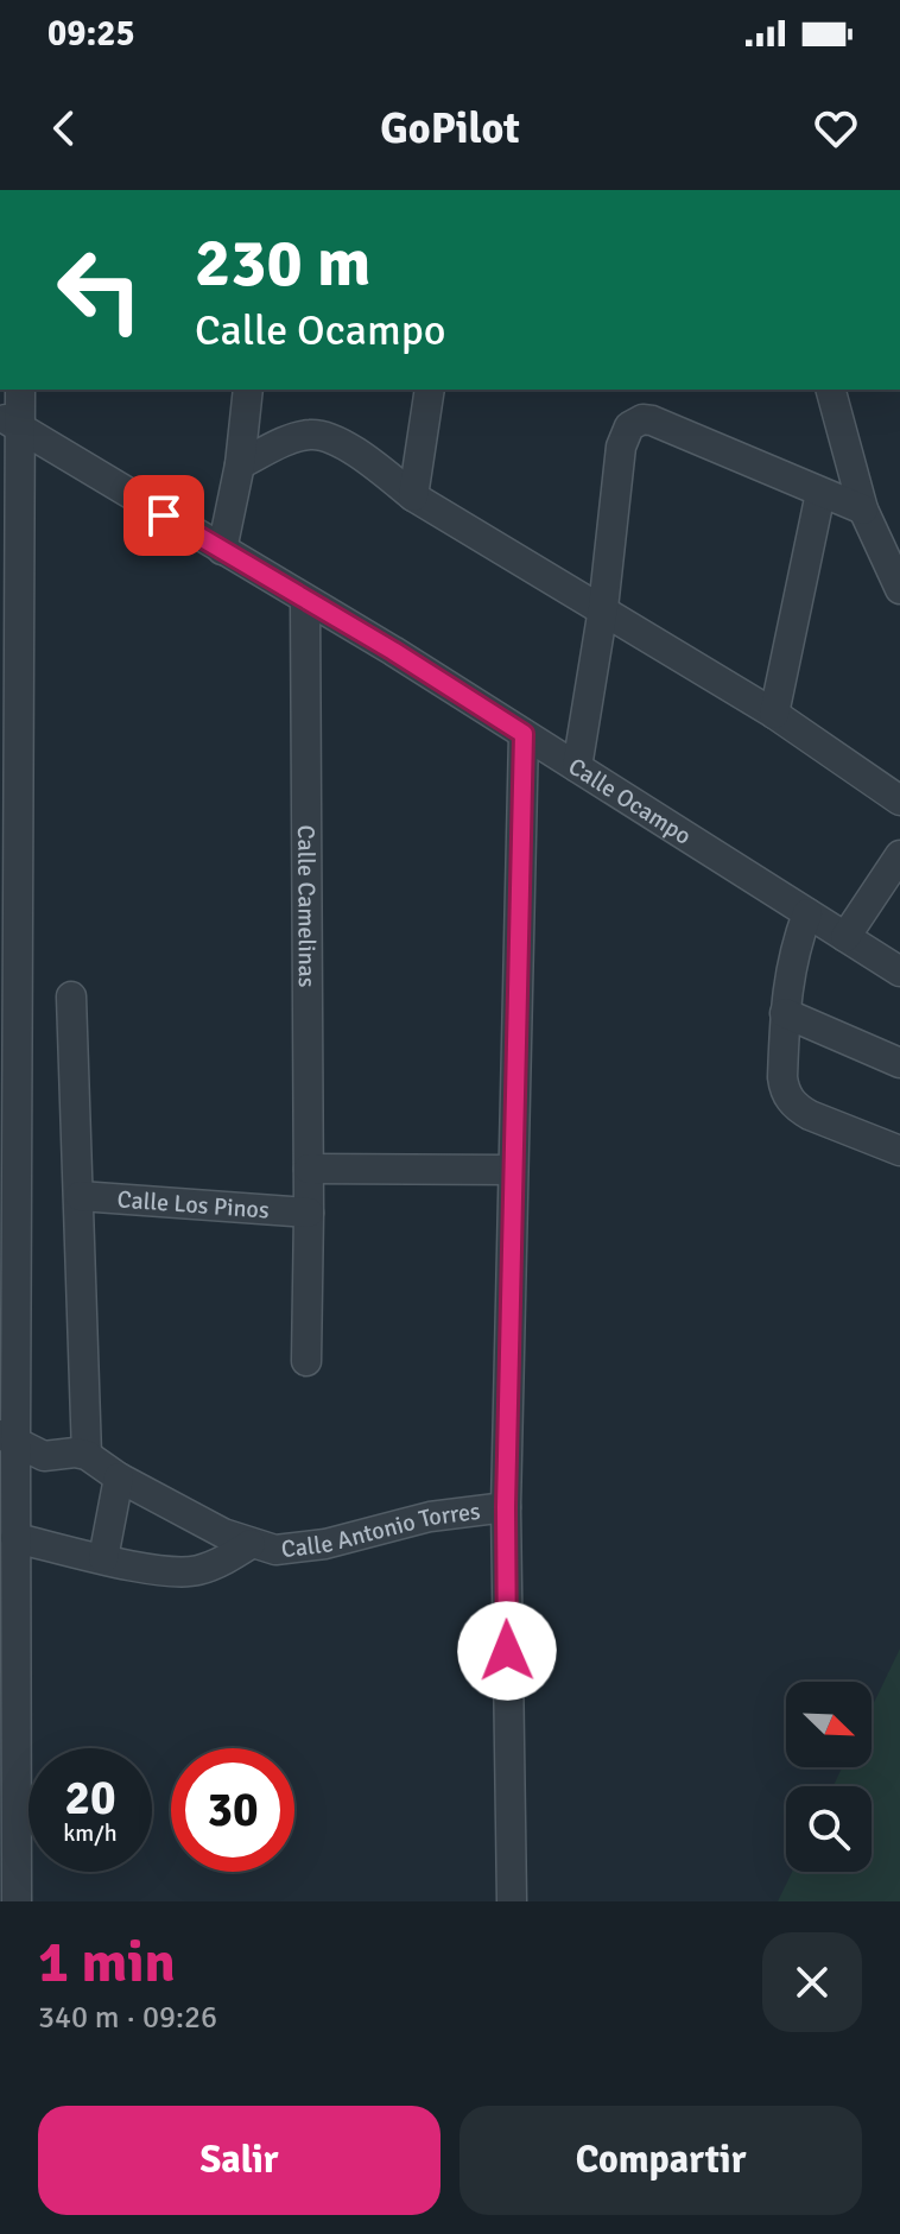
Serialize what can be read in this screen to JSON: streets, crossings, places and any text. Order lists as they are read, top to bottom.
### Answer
{
  "streets": {
    "street": [
      "Calle Ocampo",
      "Calle Camelinas",
      "Calle Los Pinos",
      "Calle Antonio Torres"
    ]
  },
  "crossings": [
    ["Calle Ocampo", "Calle Camelinas"],
    ["Calle Camelinas", "Calle Los Pinos"]
  ],
  "north": "bottom right",
  "page": {
    "status": "09:25",
    "header": "GoPilot",
    "turn": ["230 m", "Calle Ocampo"],
    "speed": "20 km/h",
    "limit": "30",
    "heading": ["1 min", "340 m · 09:26"],
    "buttons": ["Salir", "Compartir"]
  }
}
